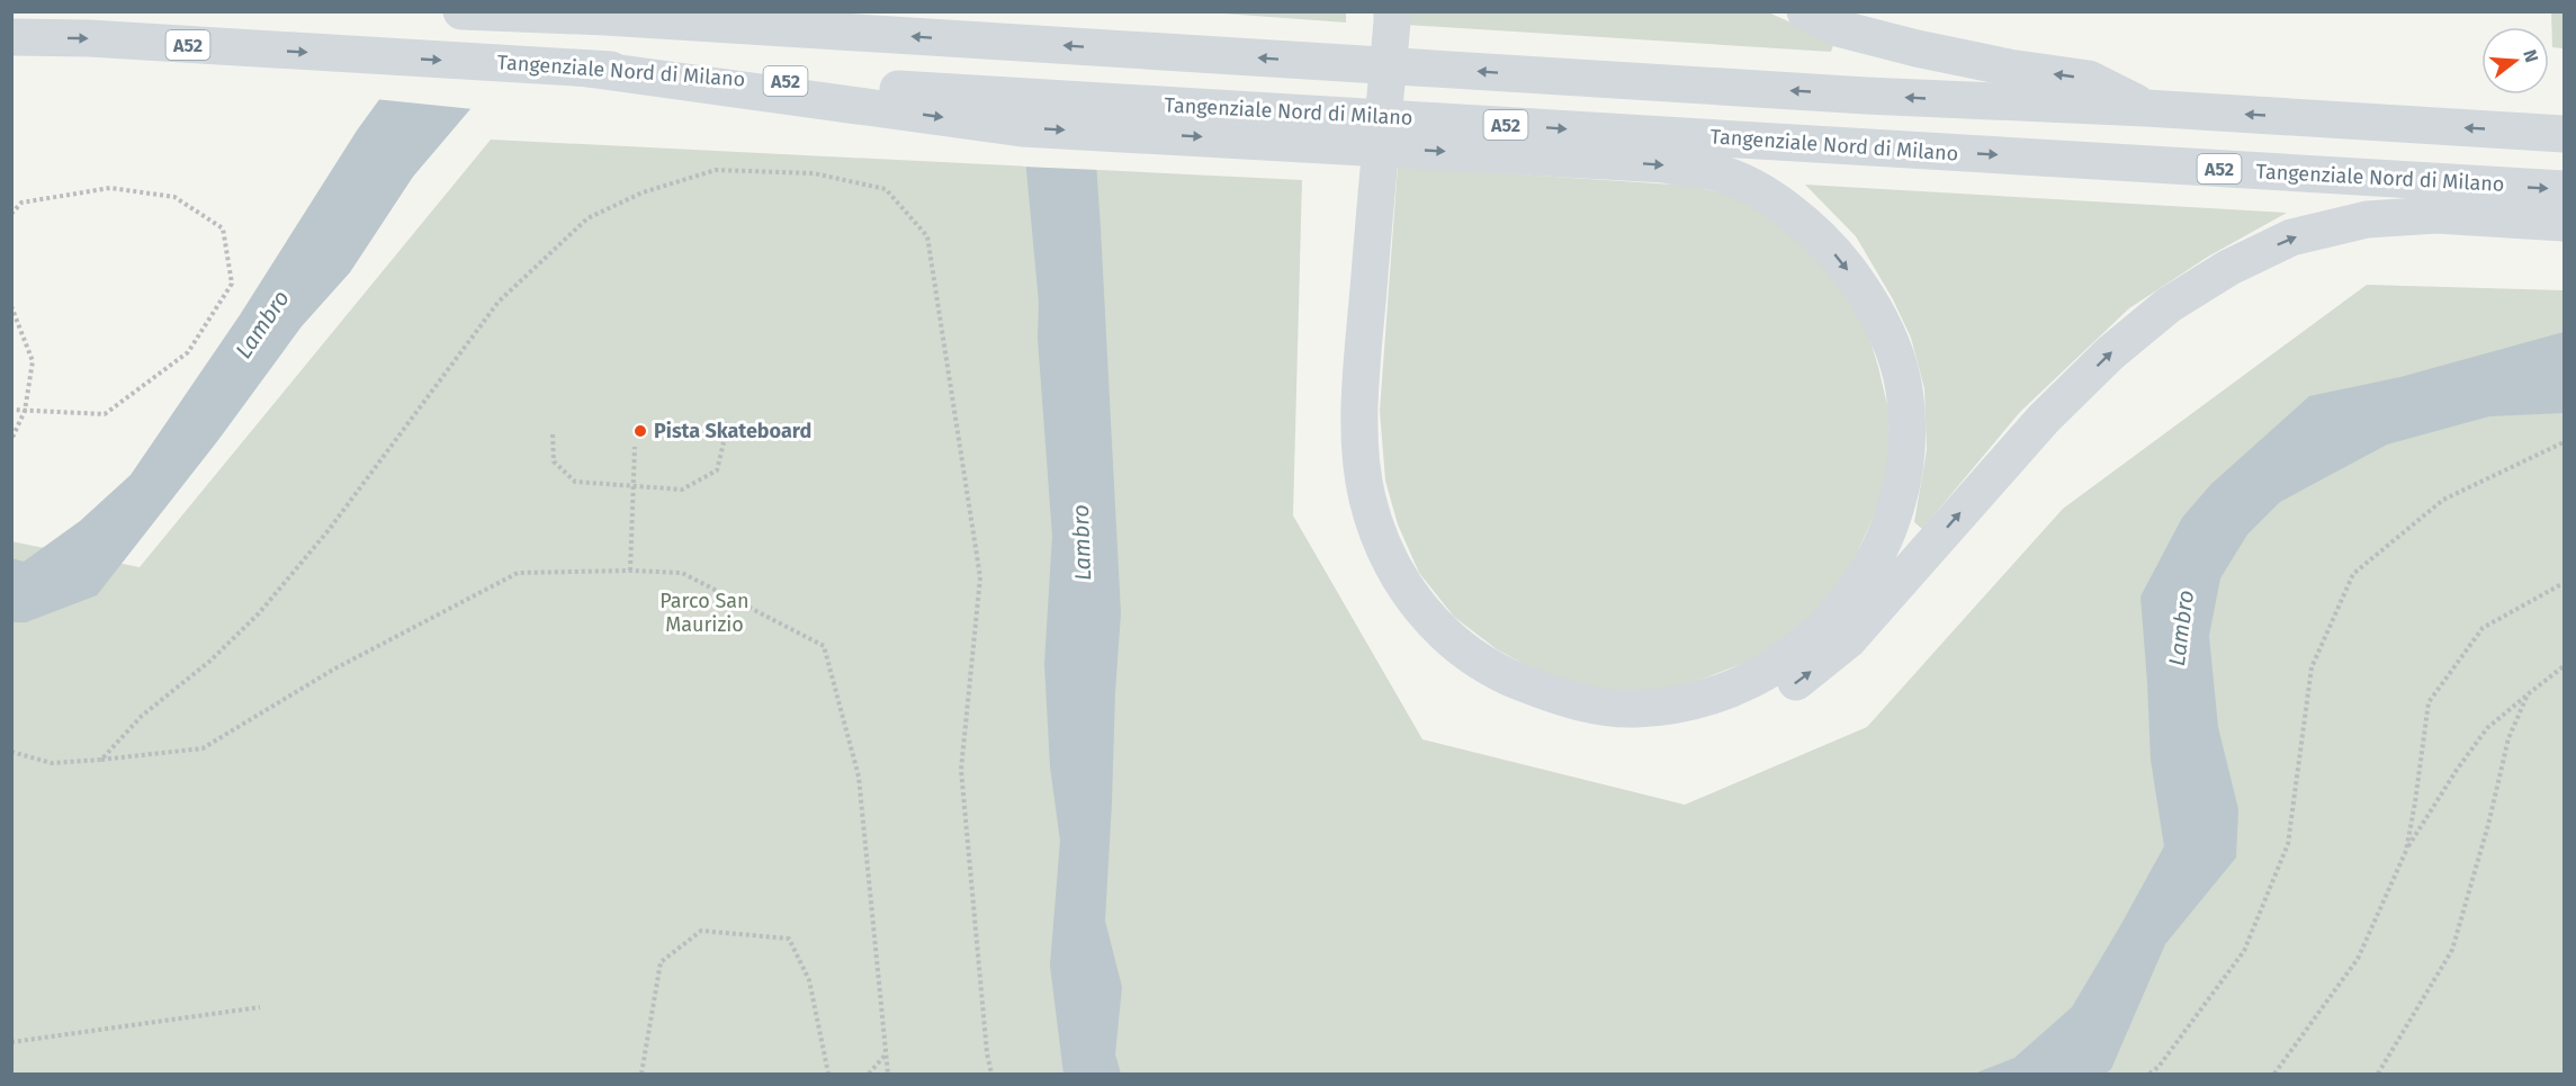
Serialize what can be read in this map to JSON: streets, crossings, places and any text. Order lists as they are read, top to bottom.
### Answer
{
  "streets": {
    "highway": ["A52", "Tangenziale Nord di Milano"]
  },
  "water": ["Lambro"],
  "parks": ["Parco San Maurizio"],
  "places": ["Pista Skateboard"],
  "north": "right"
}
